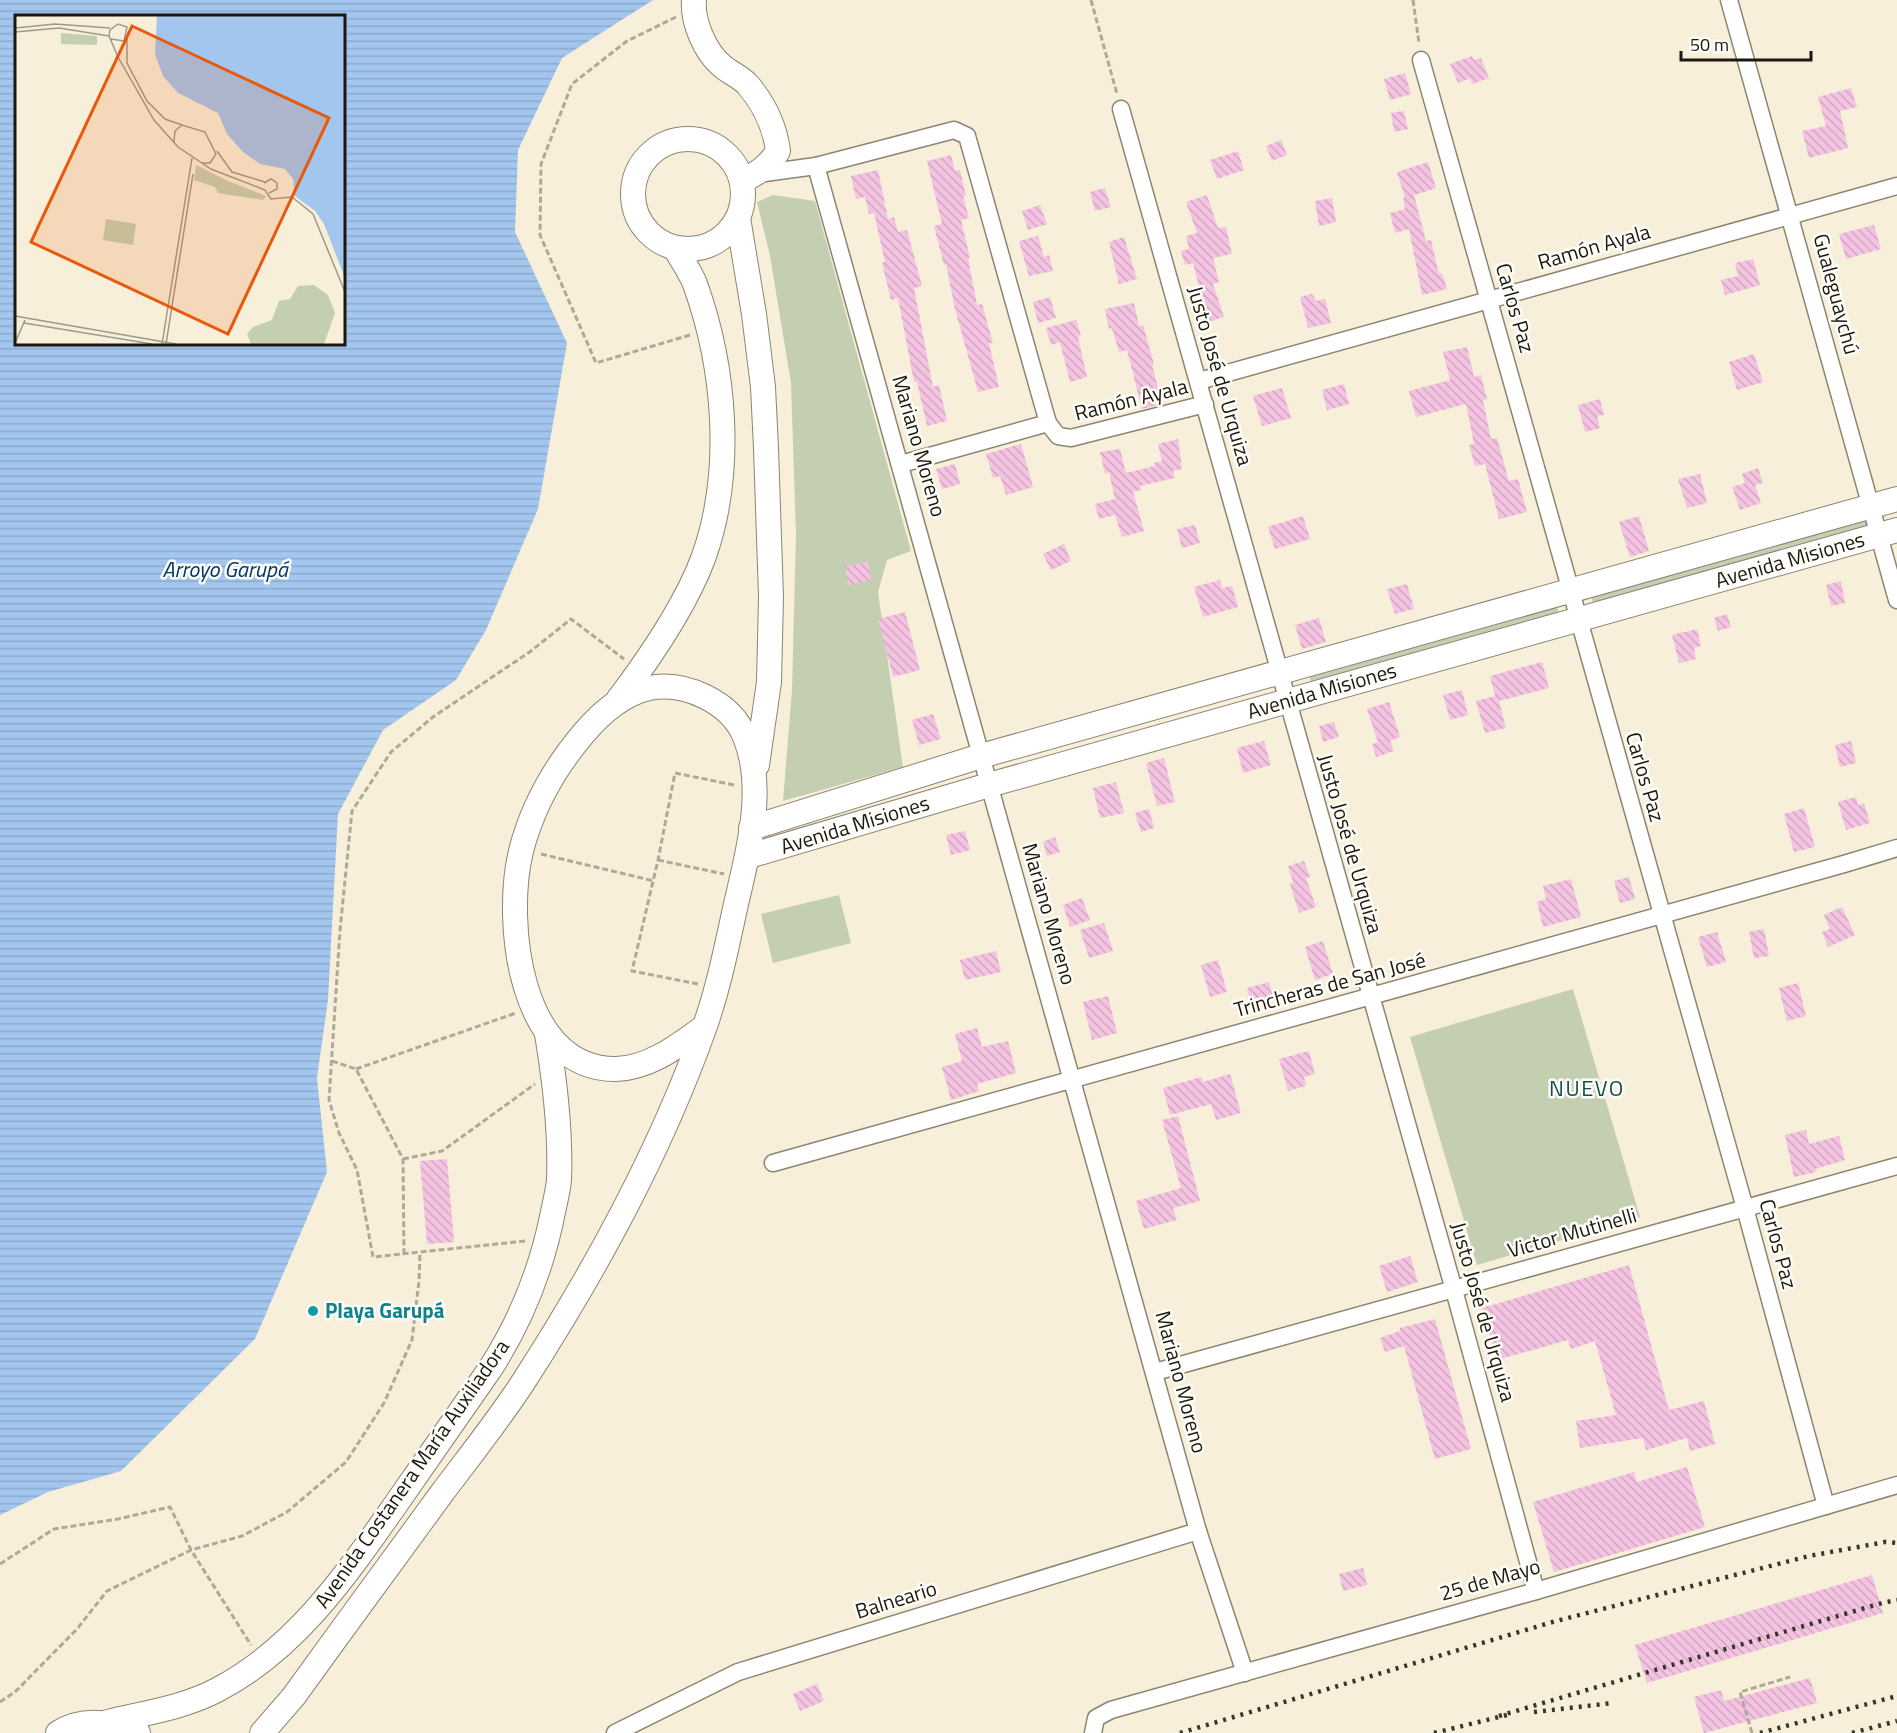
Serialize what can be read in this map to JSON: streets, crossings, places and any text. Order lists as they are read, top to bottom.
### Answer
{
  "streets": {
    "main road": ["Avenida Misiones", "Avenida Costanera María Auxiliadora"],
    "street": [
      "Ramón Ayala",
      "Gualeguaychú",
      "Carlos Paz",
      "Justo José de Urquiza",
      "Mariano Moreno",
      "Trincheras de San José",
      "Victor Mutinelli",
      "25 de Mayo",
      "Balneario"
    ]
  },
  "crossings": [
    ["Ramón Ayala", "Gualeguaychú"],
    ["Ramón Ayala", "Carlos Paz"],
    ["Ramón Ayala", "Justo José de Urquiza"],
    ["Ramón Ayala", "Mariano Moreno"],
    ["Gualeguaychú", "Avenida Misiones"],
    ["Carlos Paz", "Avenida Misiones"],
    ["Carlos Paz", "Trincheras de San José"],
    ["Carlos Paz", "Victor Mutinelli"],
    ["Carlos Paz", "25 de Mayo"],
    ["Justo José de Urquiza", "Avenida Misiones"],
    ["Justo José de Urquiza", "Trincheras de San José"],
    ["Justo José de Urquiza", "Victor Mutinelli"],
    ["Justo José de Urquiza", "25 de Mayo"],
    ["Mariano Moreno", "Avenida Misiones"],
    ["Mariano Moreno", "Trincheras de San José"],
    ["Mariano Moreno", "Victor Mutinelli"],
    ["Mariano Moreno", "25 de Mayo"],
    ["Mariano Moreno", "Balneario"],
    ["Avenida Misiones", "Avenida Costanera María Auxiliadora"]
  ],
  "districts": ["NUEVO"],
  "water": ["Arroyo Garupá"],
  "places": ["Playa Garupá"],
  "scale_bar": "50 m"
}
